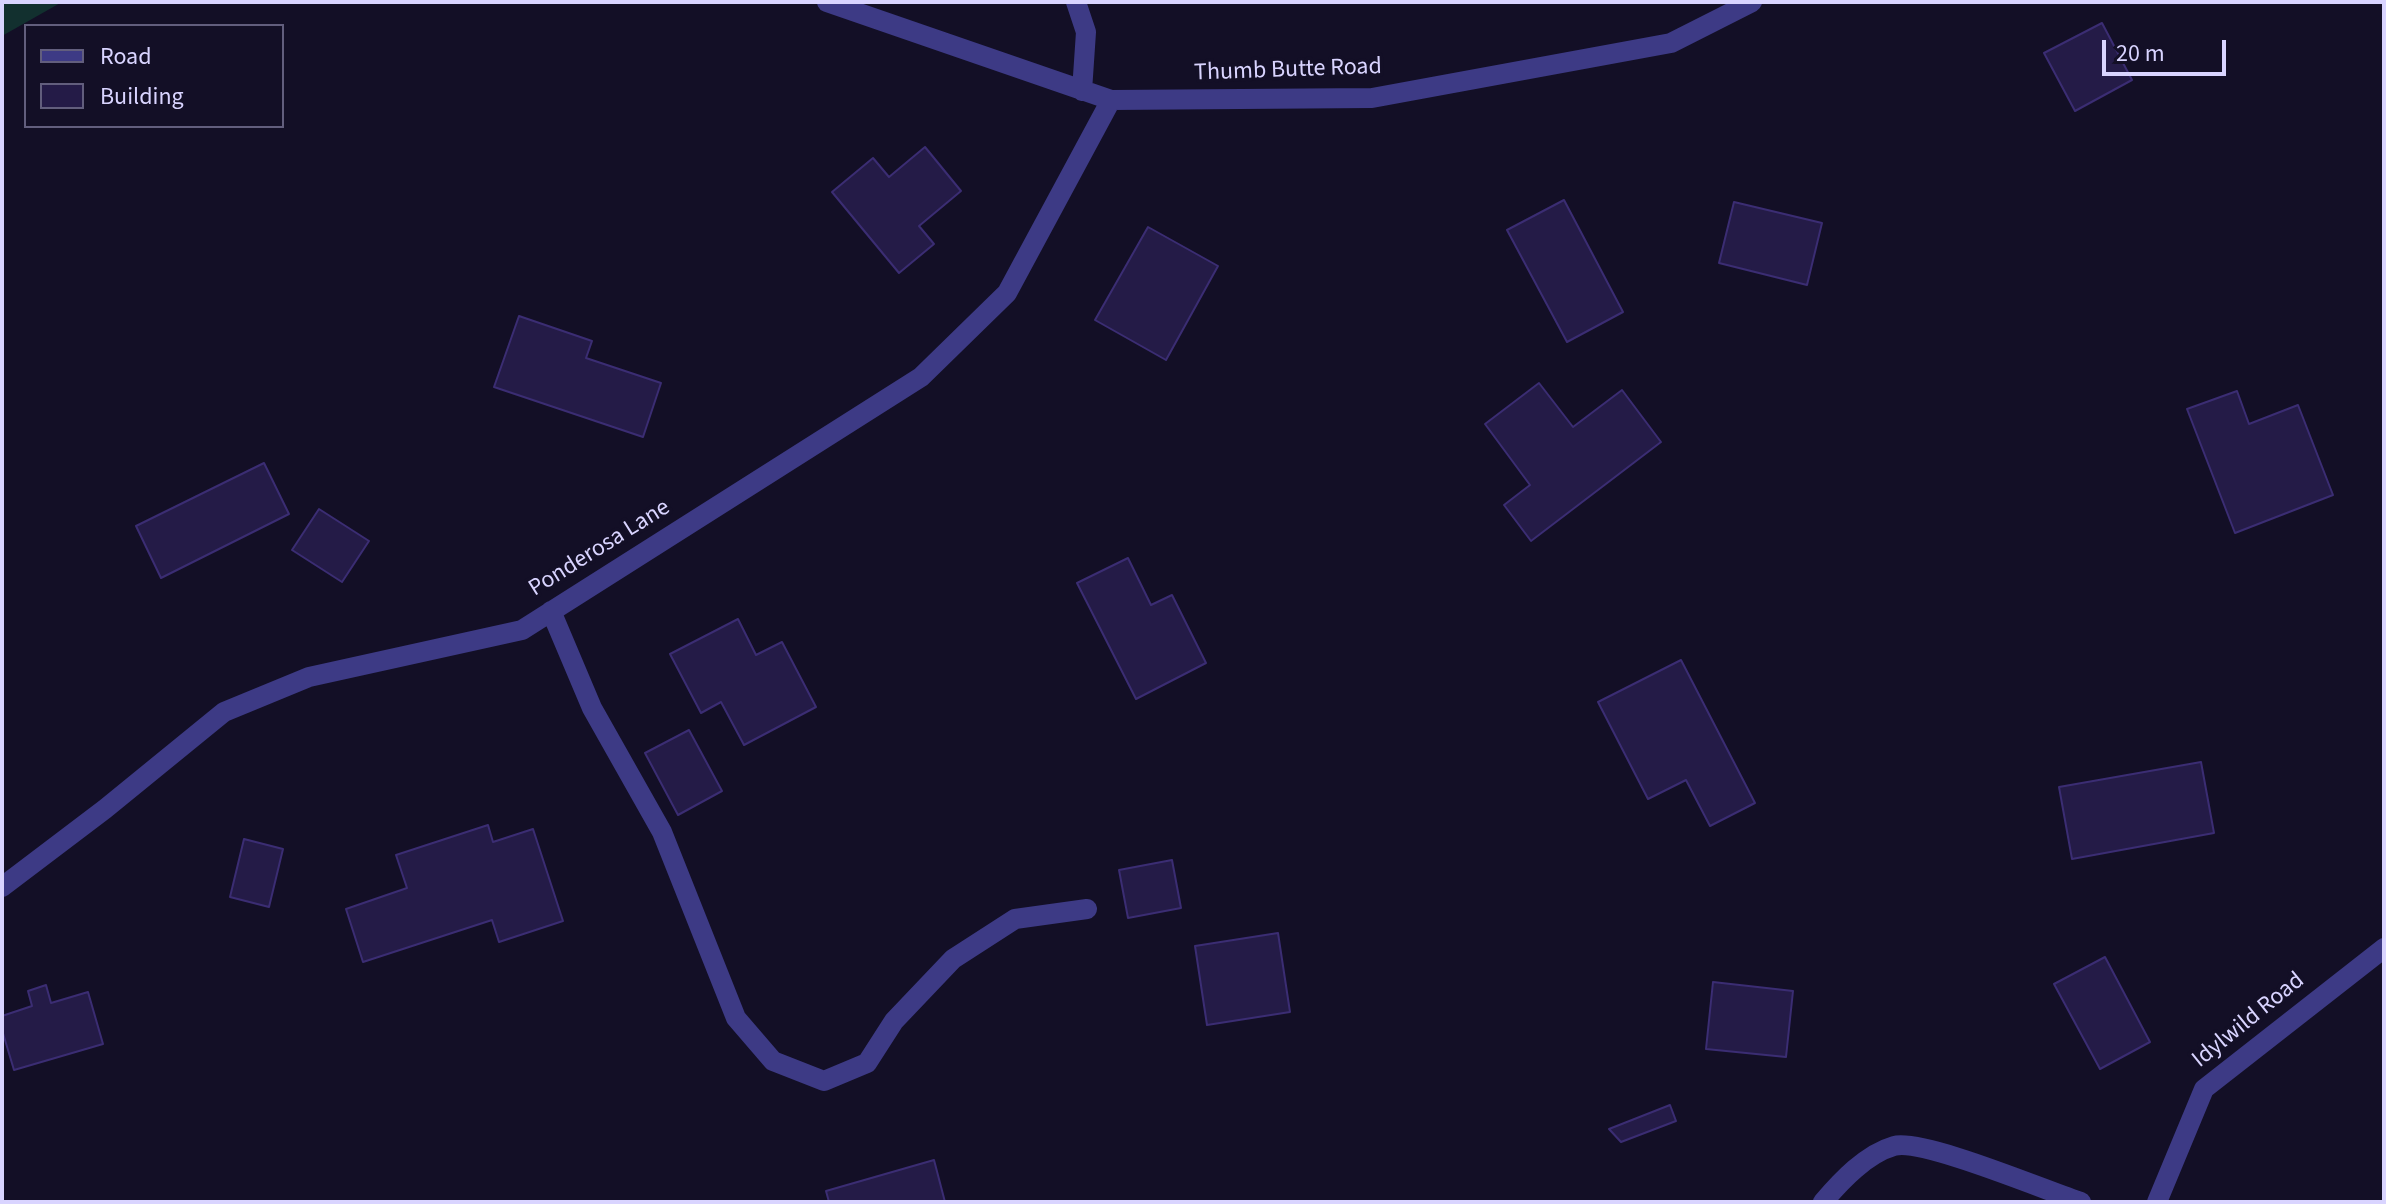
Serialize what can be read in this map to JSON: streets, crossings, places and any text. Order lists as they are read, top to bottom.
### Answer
{
  "streets": {
    "street": ["Thumb Butte Road", "Ponderosa Lane", "Idylwild Road"]
  },
  "crossings": [
    ["Thumb Butte Road", "Ponderosa Lane"]
  ],
  "legend": ["Road", "Building"],
  "scale_bar": "20 m"
}
